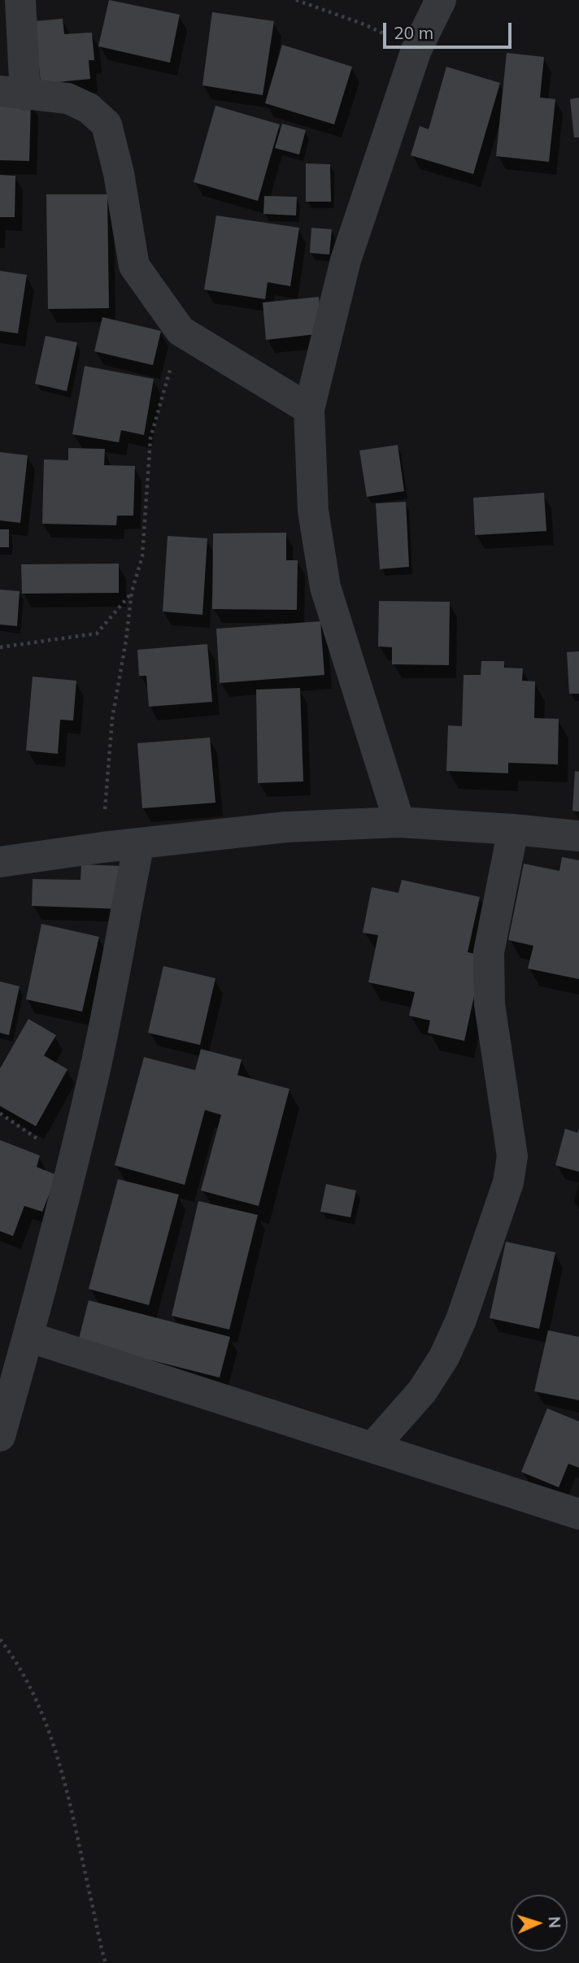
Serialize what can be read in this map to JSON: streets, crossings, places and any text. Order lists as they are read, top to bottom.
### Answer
{
  "scale_bar": "20 m",
  "north": "right"
}
